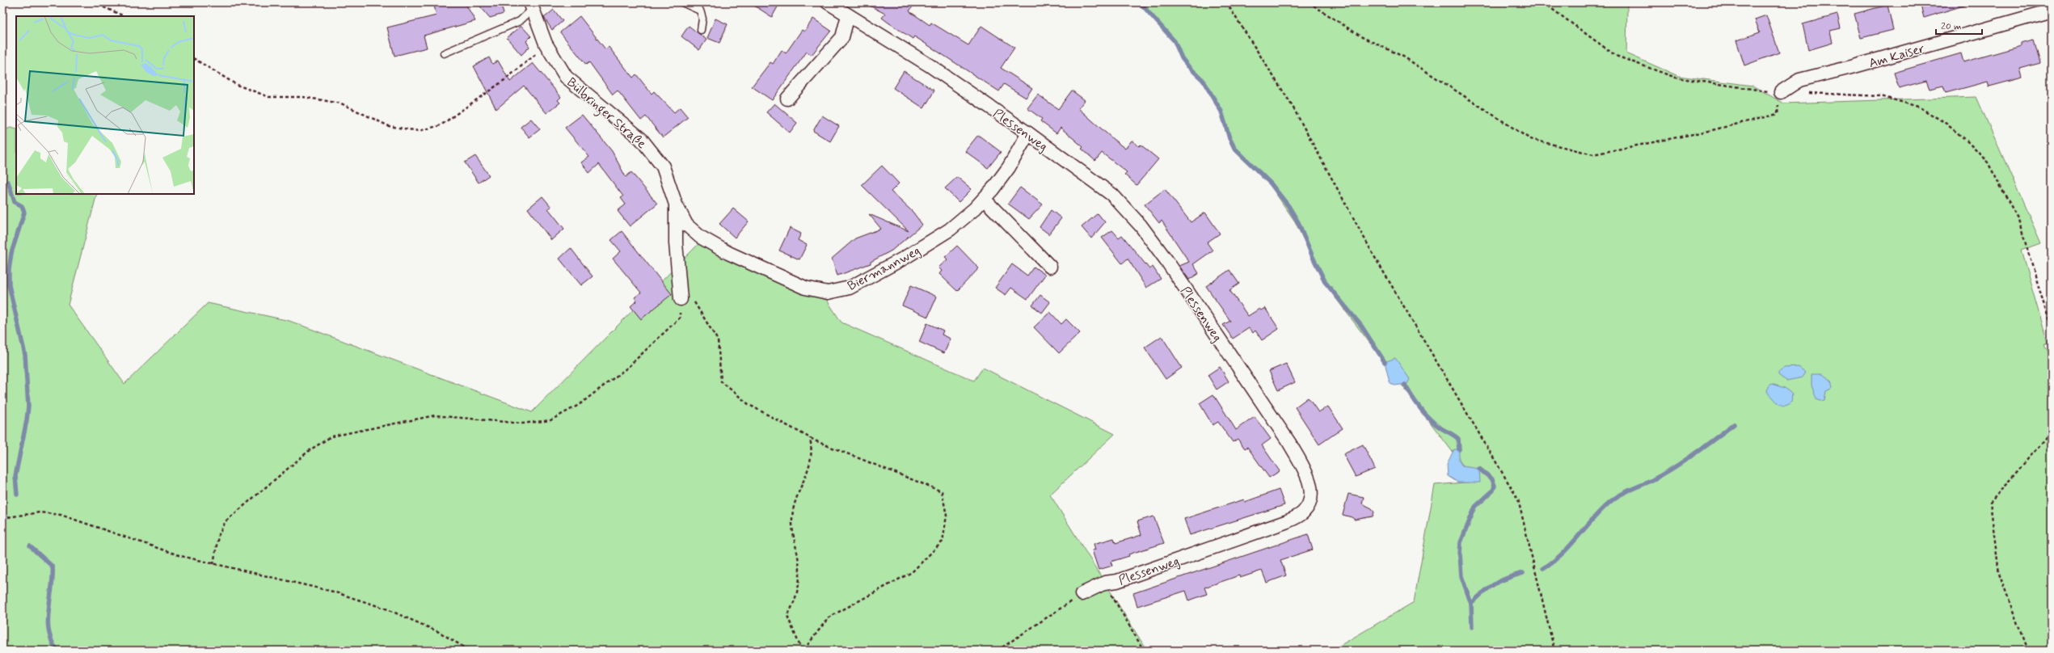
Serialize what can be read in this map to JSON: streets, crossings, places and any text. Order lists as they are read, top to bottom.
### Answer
{
  "streets": {
    "street": [
      "Am Kaiser",
      "Bülbringer Straße",
      "Plessenweg",
      "Biermannweg"
    ]
  },
  "crossings": [
    ["Bülbringer Straße", "Biermannweg"],
    ["Plessenweg", "Biermannweg"]
  ],
  "scale_bar": "20 m"
}
